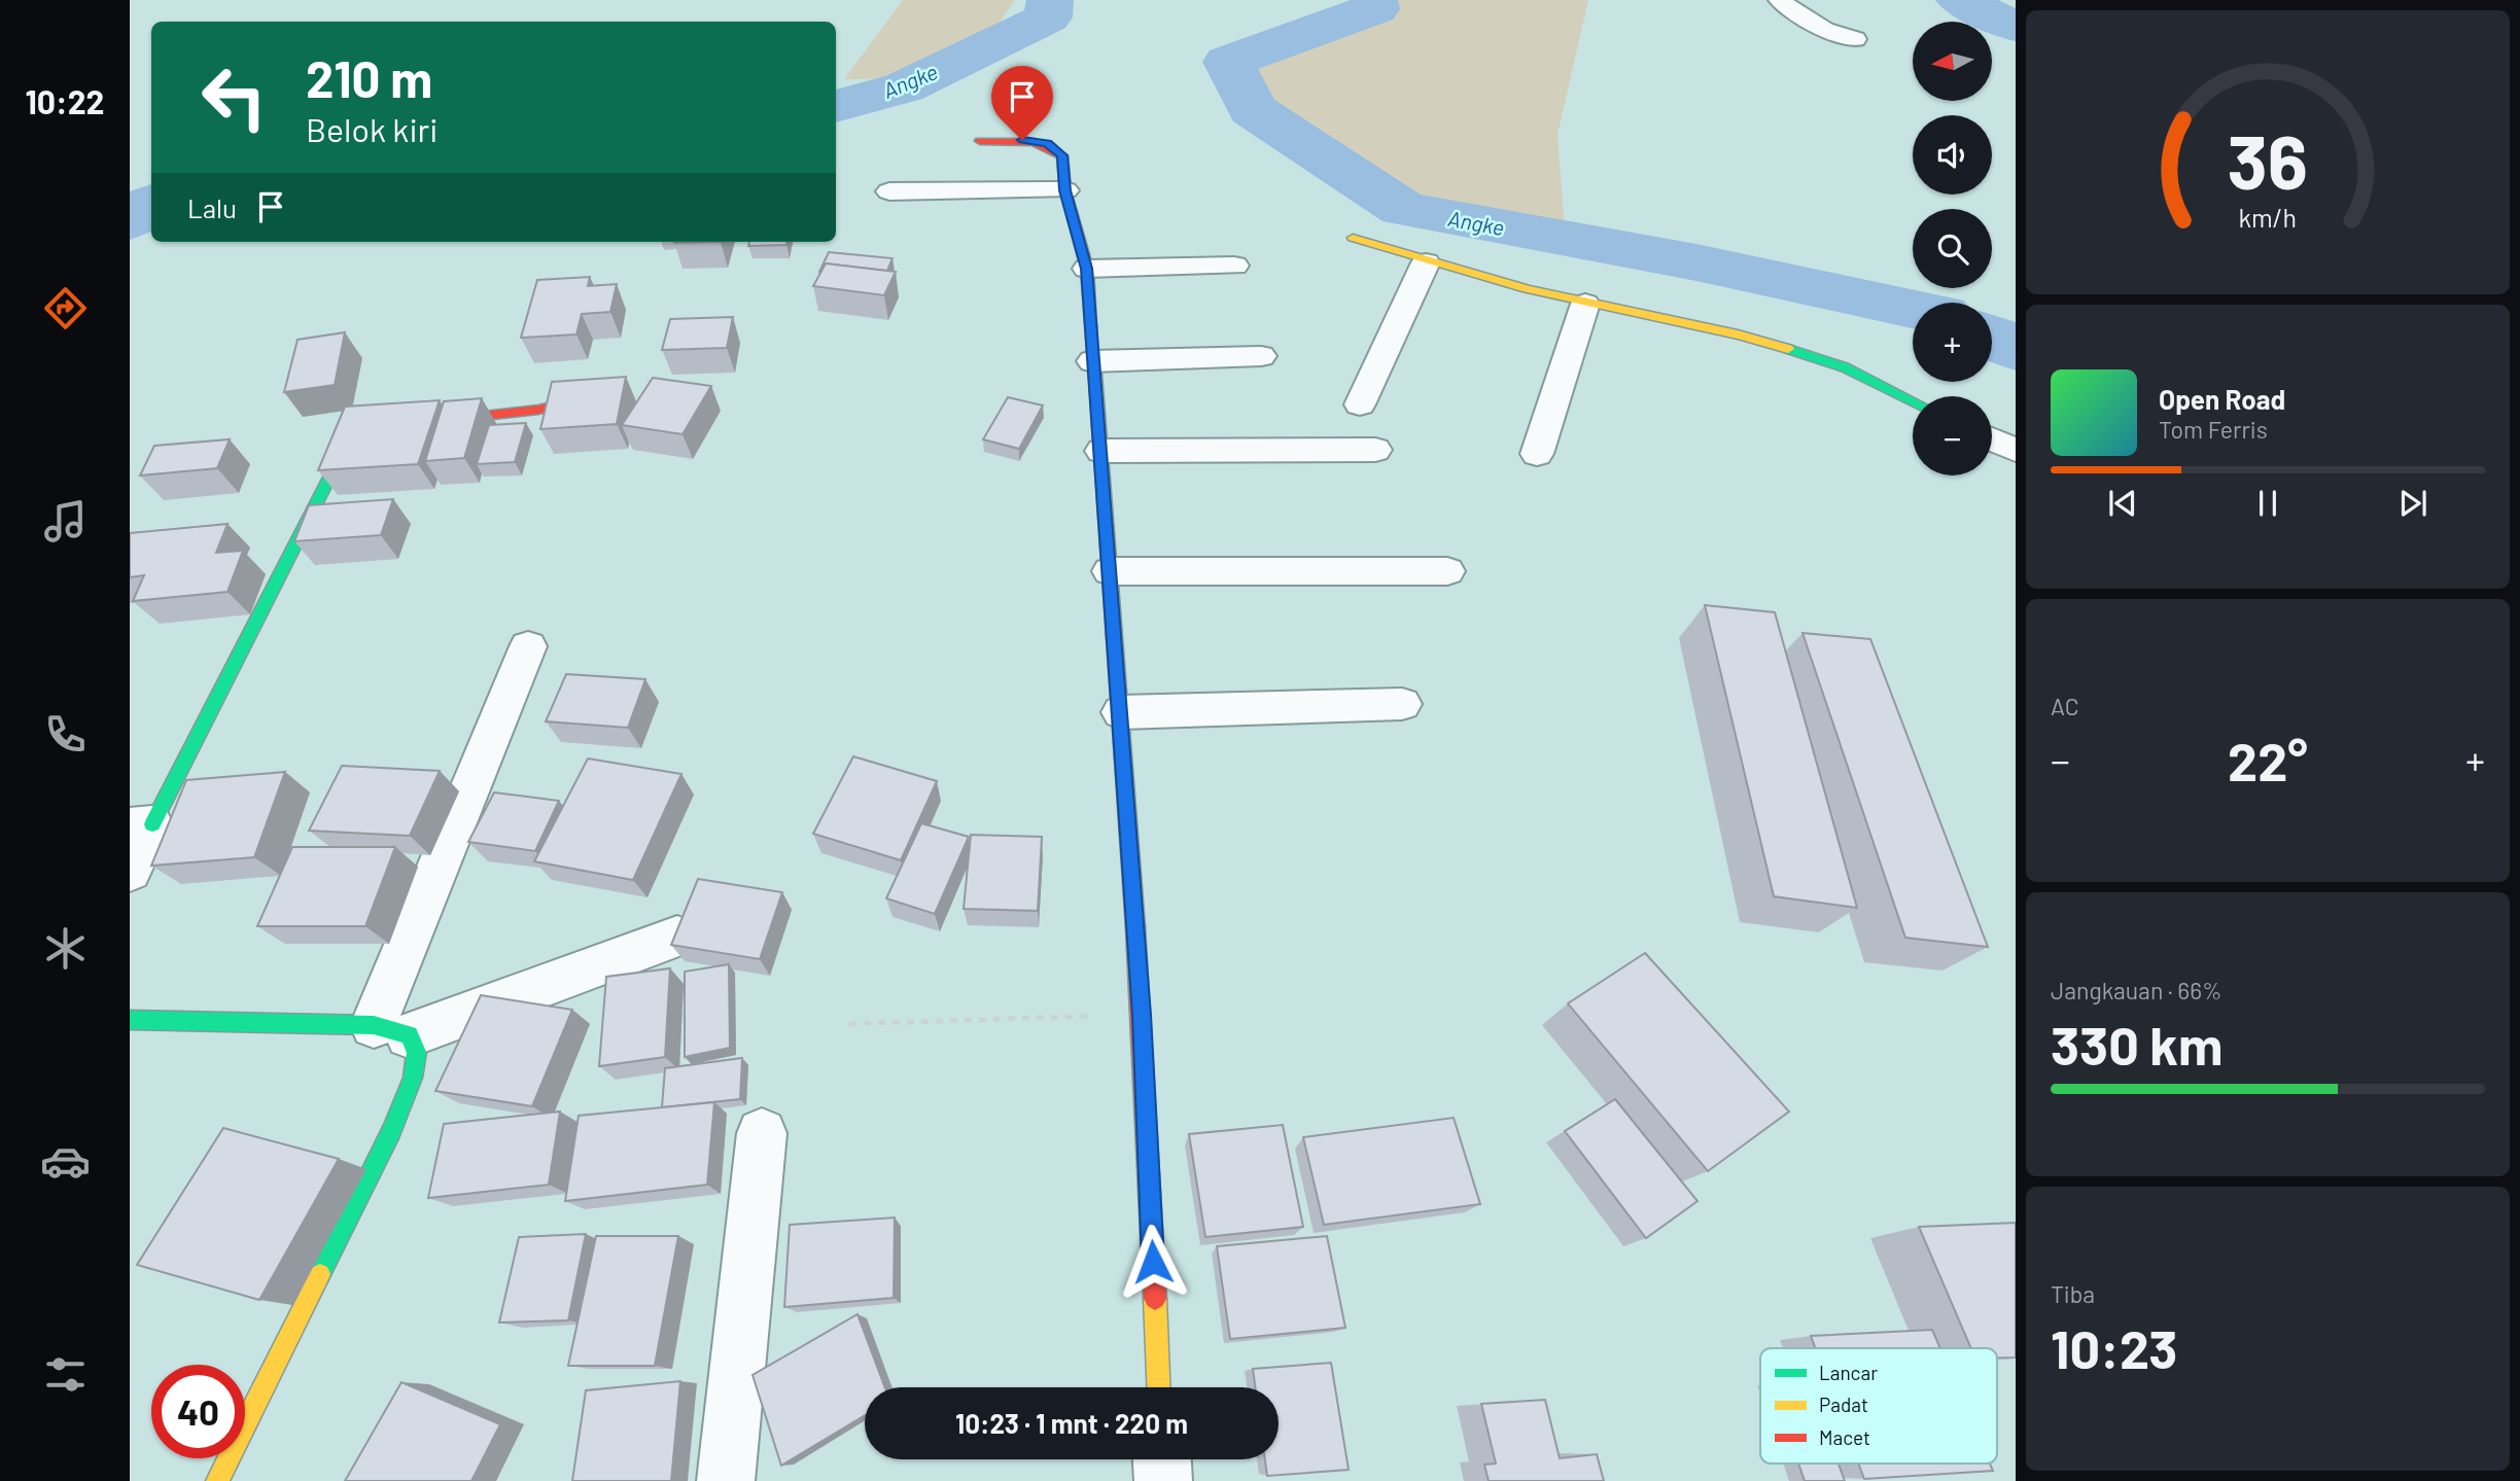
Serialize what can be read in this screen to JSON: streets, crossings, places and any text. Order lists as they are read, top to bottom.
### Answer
{
  "water": ["Angke"],
  "legend": ["Lancar", "Padat", "Macet"],
  "north": "left",
  "page": {
    "tabs": "10:22",
    "map_buttons": ["+", "−"],
    "turn": ["210 m", "Belok kiri"],
    "then": "Lalu",
    "song": ["Open Road", "Tom Ferris"],
    "tile": [
      "AC",
      ["Jangkauan · 66%", "330 km"],
      ["Tiba", "10:23"]
    ],
    "heat": ["−", "22°", "+"],
    "limit": "40",
    "trip": "10:23 · 1 mnt · 220 m",
    "gauge": ["36", "km/h"]
  }
}
